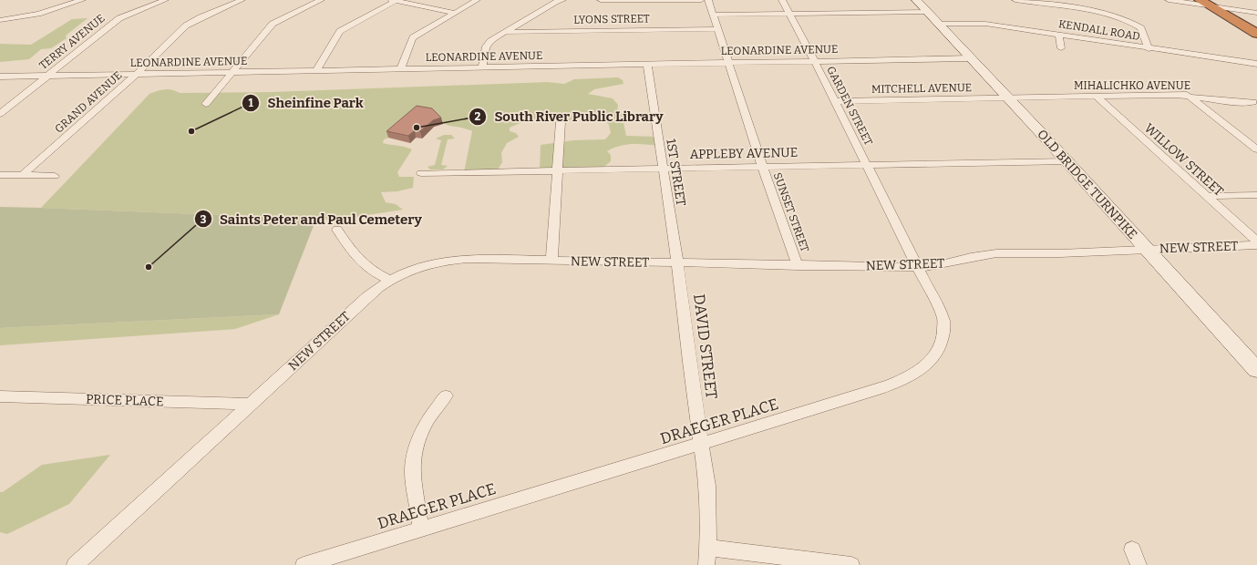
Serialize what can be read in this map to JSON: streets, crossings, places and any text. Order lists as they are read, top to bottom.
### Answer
{
  "streets": {
    "street": [
      "LYONS STREET",
      "KENDALL ROAD",
      "TERRY AVENUE",
      "LEONARDINE AVENUE",
      "MIHALICHKO AVENUE",
      "MITCHELL AVENUE",
      "GRAND AVENUE",
      "GARDEN STREET",
      "APPLEBY AVENUE",
      "WILLOW STREET",
      "1ST STREET",
      "OLD BRIDGE TURNPIKE",
      "SUNSET STREET",
      "NEW STREET",
      "DAVID STREET",
      "PRICE PLACE",
      "DRAEGER PLACE"
    ]
  },
  "crossings": [
    ["LYONS STREET", "SUNSET STREET"],
    ["KENDALL ROAD", "OLD BRIDGE TURNPIKE"],
    ["TERRY AVENUE", "LEONARDINE AVENUE"],
    ["LEONARDINE AVENUE", "GRAND AVENUE"],
    ["LEONARDINE AVENUE", "GARDEN STREET"],
    ["LEONARDINE AVENUE", "1ST STREET"],
    ["LEONARDINE AVENUE", "OLD BRIDGE TURNPIKE"],
    ["LEONARDINE AVENUE", "SUNSET STREET"],
    ["MIHALICHKO AVENUE", "MITCHELL AVENUE"],
    ["MIHALICHKO AVENUE", "WILLOW STREET"],
    ["MIHALICHKO AVENUE", "OLD BRIDGE TURNPIKE"],
    ["MITCHELL AVENUE", "GARDEN STREET"],
    ["MITCHELL AVENUE", "OLD BRIDGE TURNPIKE"],
    ["GARDEN STREET", "APPLEBY AVENUE"],
    ["GARDEN STREET", "DRAEGER PLACE"],
    ["APPLEBY AVENUE", "1ST STREET"],
    ["APPLEBY AVENUE", "OLD BRIDGE TURNPIKE"],
    ["APPLEBY AVENUE", "SUNSET STREET"],
    ["APPLEBY AVENUE", "DRAEGER PLACE"],
    ["1ST STREET", "NEW STREET"],
    ["1ST STREET", "DAVID STREET"],
    ["OLD BRIDGE TURNPIKE", "NEW STREET"],
    ["SUNSET STREET", "NEW STREET"],
    ["NEW STREET", "DAVID STREET"],
    ["NEW STREET", "PRICE PLACE"],
    ["NEW STREET", "DRAEGER PLACE"],
    ["DAVID STREET", "DRAEGER PLACE"]
  ],
  "places": ["South River Public Library", "Sheinfine Park", "Saints Peter and Paul Cemetery"]
}
